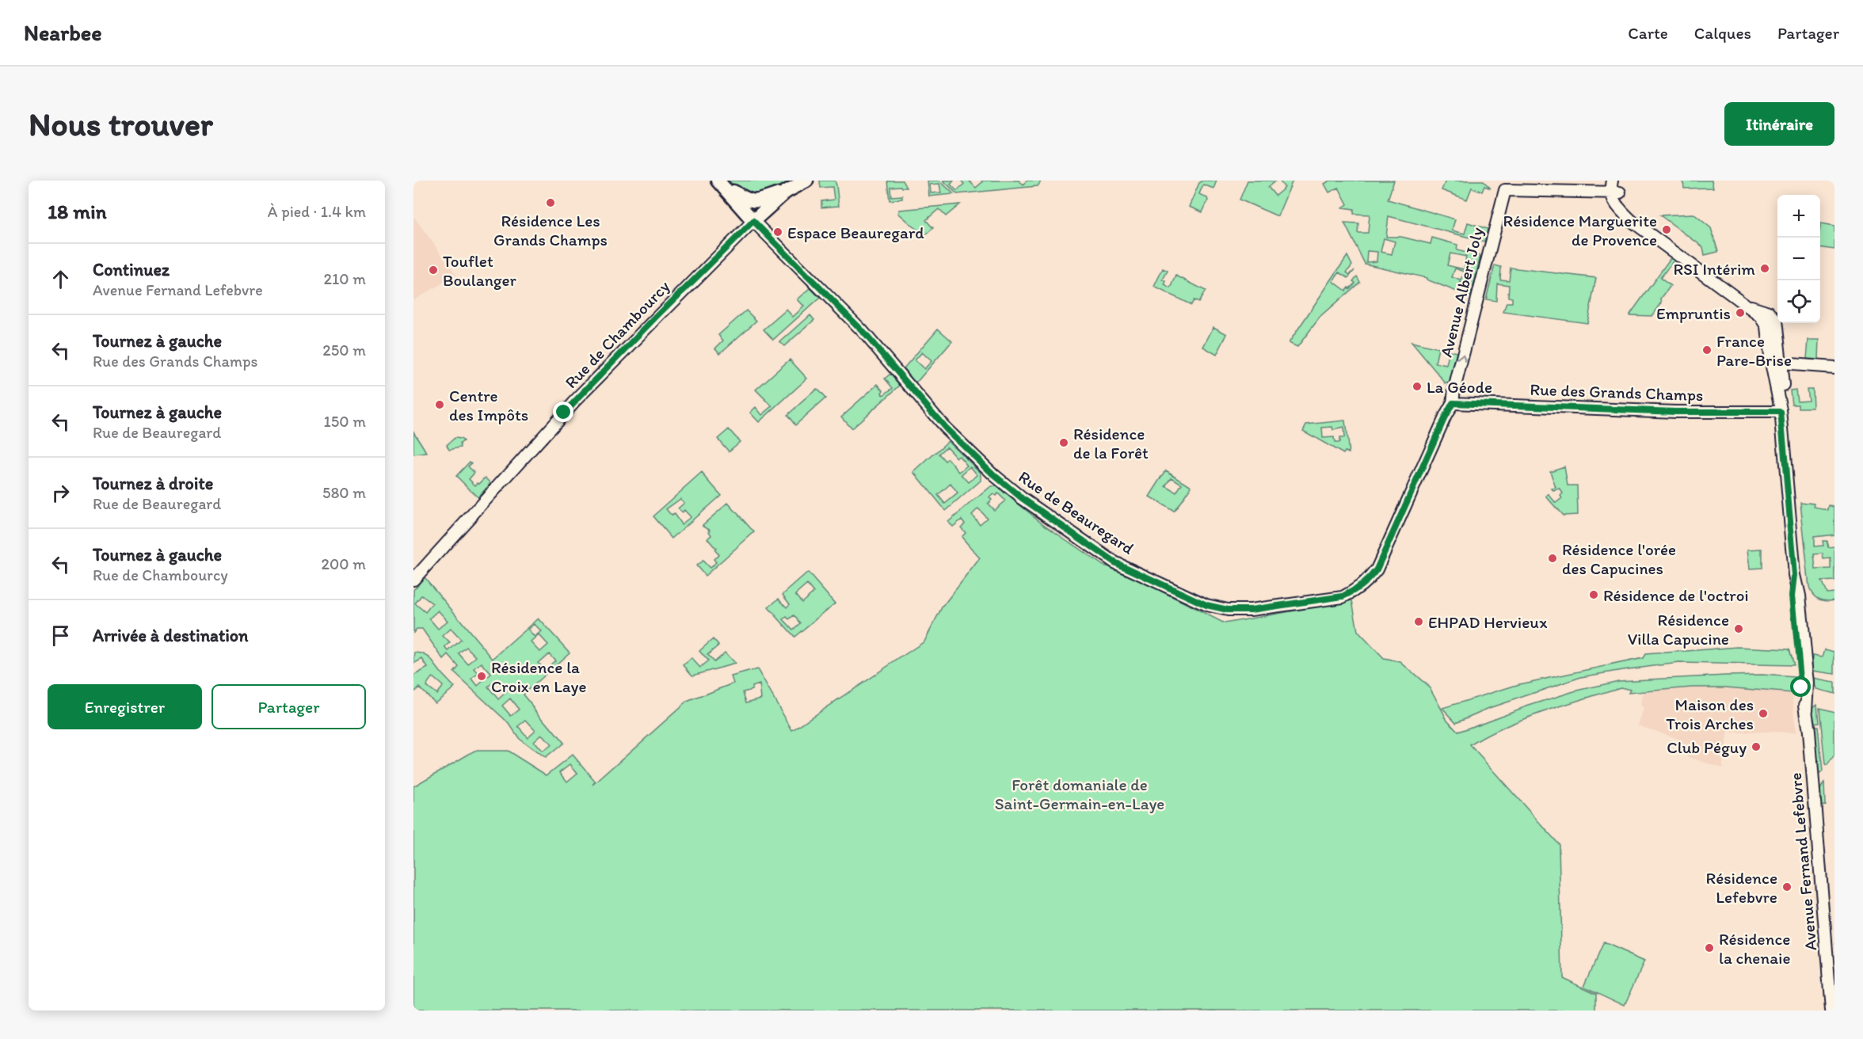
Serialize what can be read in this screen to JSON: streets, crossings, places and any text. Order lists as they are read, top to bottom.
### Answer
{
  "streets": {
    "street": [
      "Avenue Albert Joly",
      "Rue de Chambourcy",
      "Rue des Grands Champs",
      "Rue de Beauregard",
      "Avenue Fernand Lefebvre"
    ]
  },
  "crossings": [
    ["Avenue Albert Joly", "Rue des Grands Champs"],
    ["Avenue Albert Joly", "Rue de Beauregard"],
    ["Rue de Chambourcy", "Rue de Beauregard"],
    ["Rue des Grands Champs", "Rue de Beauregard"],
    ["Rue des Grands Champs", "Avenue Fernand Lefebvre"]
  ],
  "one_way": ["Avenue Albert Joly"],
  "parks": ["Forêt domaniale de Saint-Germain-en-Laye"],
  "places": [
    "Résidence Les Grands Champs",
    "Résidence Marguerite de Provence",
    "Espace Beauregard",
    "RSI Intérim",
    "Touflet Boulanger",
    "Empruntis",
    "France Pare-Brise",
    "La Géode",
    "Centre des Impôts",
    "Résidence de la Forêt",
    "Résidence l'orée des Capucines",
    "Résidence de l'octroi",
    "EHPAD Hervieux",
    "Résidence Villa Capucine",
    "Résidence la Croix en Laye",
    "Maison des Trois Arches",
    "Club Péguy",
    "Résidence Lefebvre",
    "Résidence la chenaie"
  ],
  "page": {
    "header": "Nearbee",
    "nav": ["Carte", "Calques", "Partager"],
    "buttons": [
      "Itinéraire",
      ["Enregistrer", "Partager"]
    ],
    "title": "Nous trouver",
    "heading": ["18 min", "À pied · 1.4 km"],
    "map_buttons": ["+", "−"],
    "list": [
      ["Continuez", "Avenue Fernand Lefebvre", "210 m"],
      ["Tournez à gauche", "Rue des Grands Champs", "250 m"],
      ["Tournez à gauche", "Rue de Beauregard", "150 m"],
      ["Tournez à droite", "Rue de Beauregard", "580 m"],
      ["Tournez à gauche", "Rue de Chambourcy", "200 m"],
      "Arrivée à destination"
    ]
  }
}
